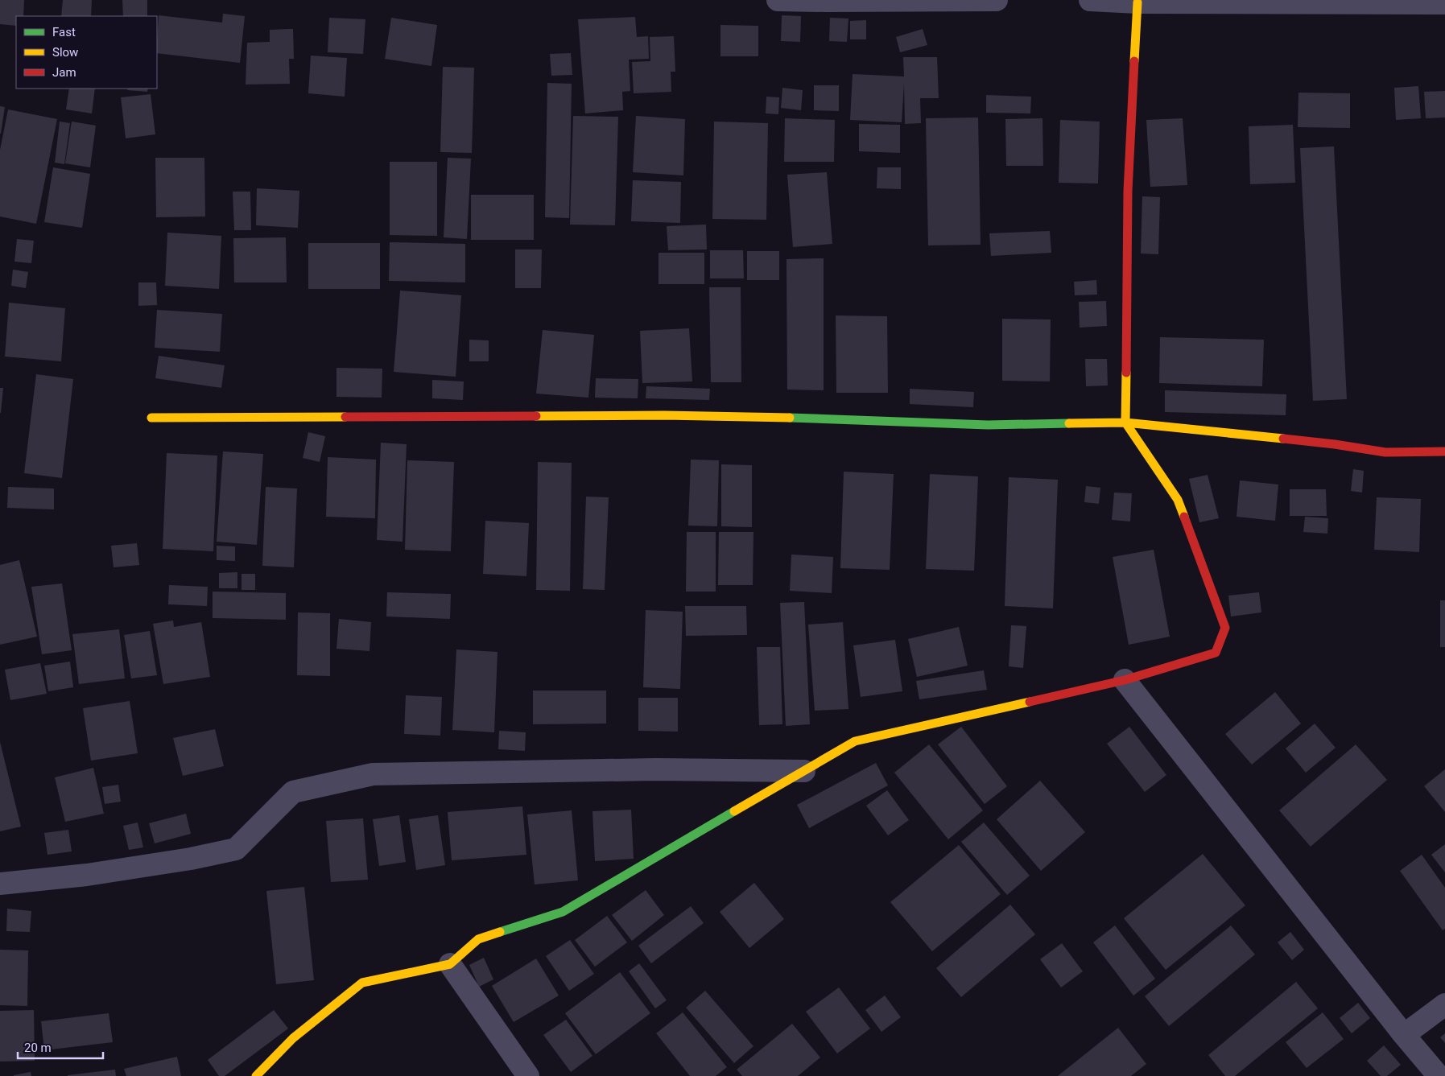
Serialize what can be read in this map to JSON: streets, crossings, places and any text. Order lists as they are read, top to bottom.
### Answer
{
  "legend": ["Fast", "Slow", "Jam"],
  "scale_bar": "20 m"
}
